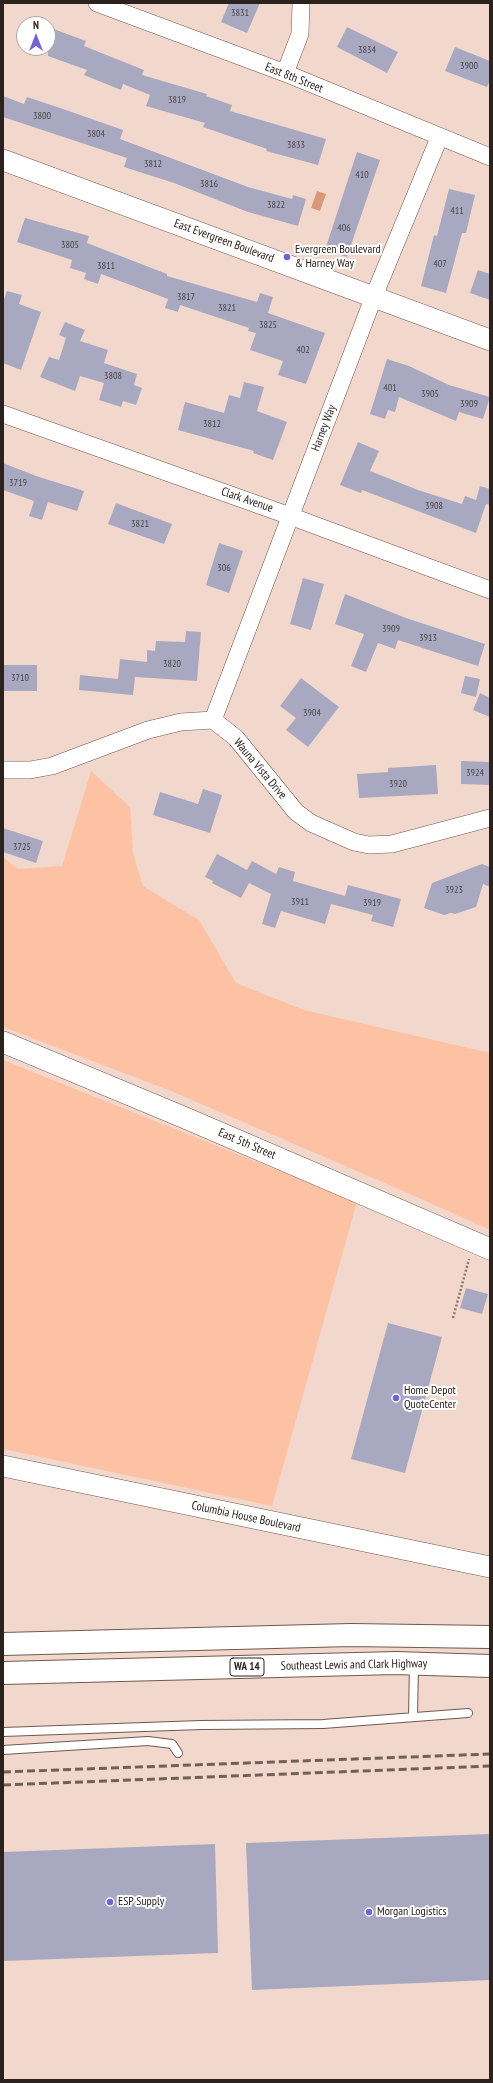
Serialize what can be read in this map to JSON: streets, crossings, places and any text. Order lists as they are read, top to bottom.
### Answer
{
  "streets": {
    "highway": ["Southeast Lewis and Clark Highway", "WA 14"],
    "street": [
      "East 8th Street",
      "East Evergreen Boulevard",
      "Harney Way",
      "Clark Avenue",
      "Wauna Vista Drive",
      "East 5th Street",
      "Columbia House Boulevard"
    ]
  },
  "crossings": [
    ["East 8th Street", "Harney Way"],
    ["East Evergreen Boulevard", "Harney Way"],
    ["Harney Way", "Clark Avenue"],
    ["Harney Way", "Wauna Vista Drive"]
  ],
  "places": [
    "Evergreen Boulevard & Harney Way",
    "Home Depot QuoteCenter",
    "ESP Supply",
    "Morgan Logistics"
  ],
  "house_numbers": [
    "3831",
    "3834",
    "3900",
    "3819",
    "3800",
    "3804",
    "3833",
    "3812",
    "410",
    "3816",
    "3822",
    "411",
    "406",
    "3805",
    "407",
    "3811",
    "3817",
    "3821",
    "3825",
    "402",
    "3808",
    "401",
    "3905",
    "3909",
    "3812",
    "3719",
    "3908",
    "3821",
    "306",
    "3909",
    "3913",
    "3820",
    "3710",
    "3904",
    "3924",
    "3920",
    "3725",
    "3923",
    "3911",
    "3919"
  ],
  "north": "top"
}
